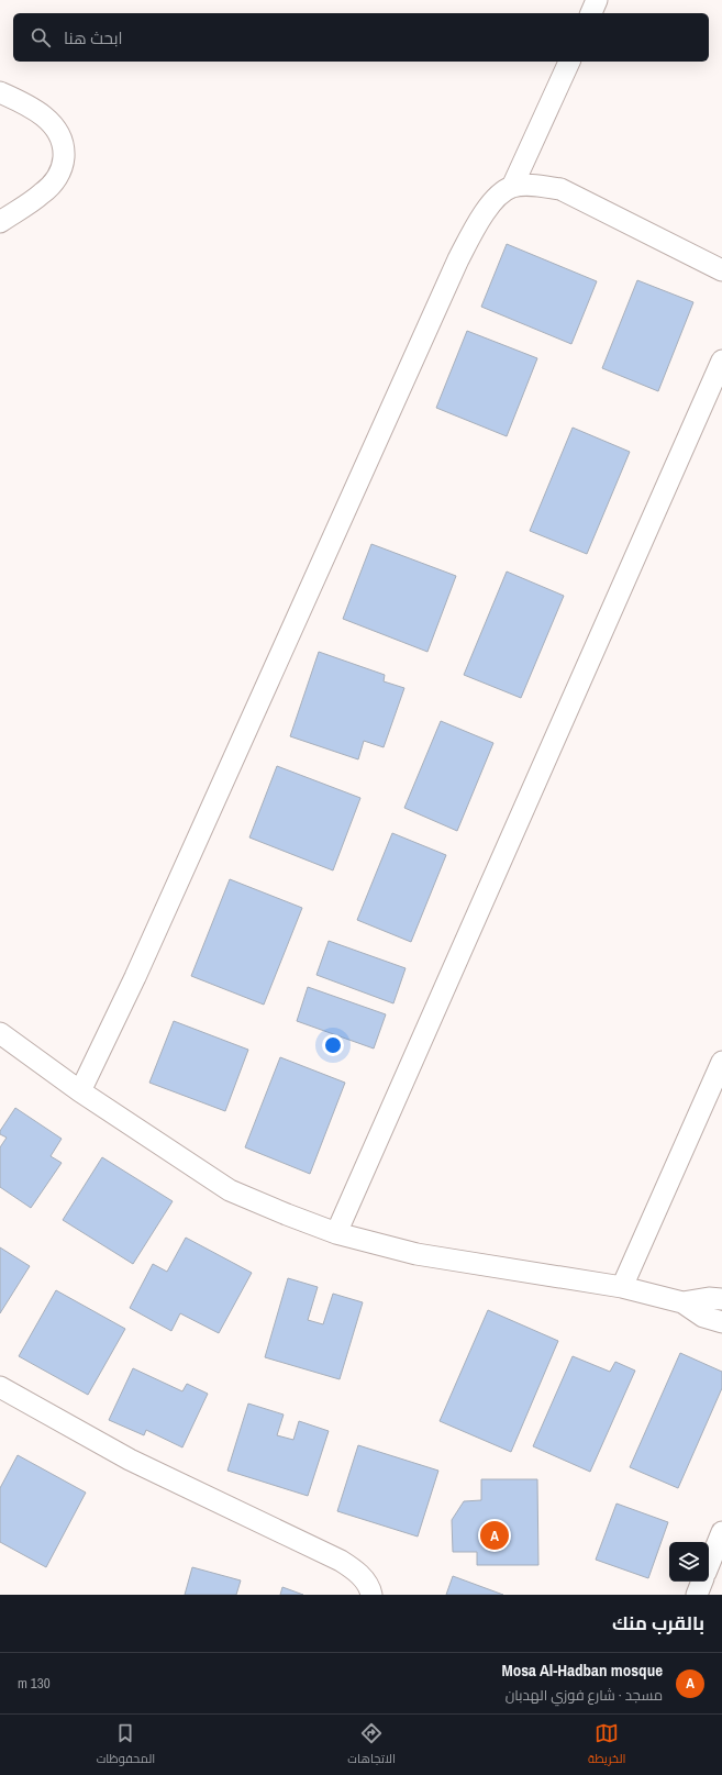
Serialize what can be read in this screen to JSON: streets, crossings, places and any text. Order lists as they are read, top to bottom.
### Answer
{
  "page": {
    "search": "ابحث هنا",
    "pins": "A",
    "heading": "بالقرب منك",
    "list": [
      {
        "mark": "A",
        "name": "Mosa Al-Hadban mosque",
        "note": "مسجد · شارع فوزي الهدبان",
        "value": "130 m"
      }
    ],
    "nav": ["الخريطة", "الاتجاهات", "المحفوظات"]
  }
}
